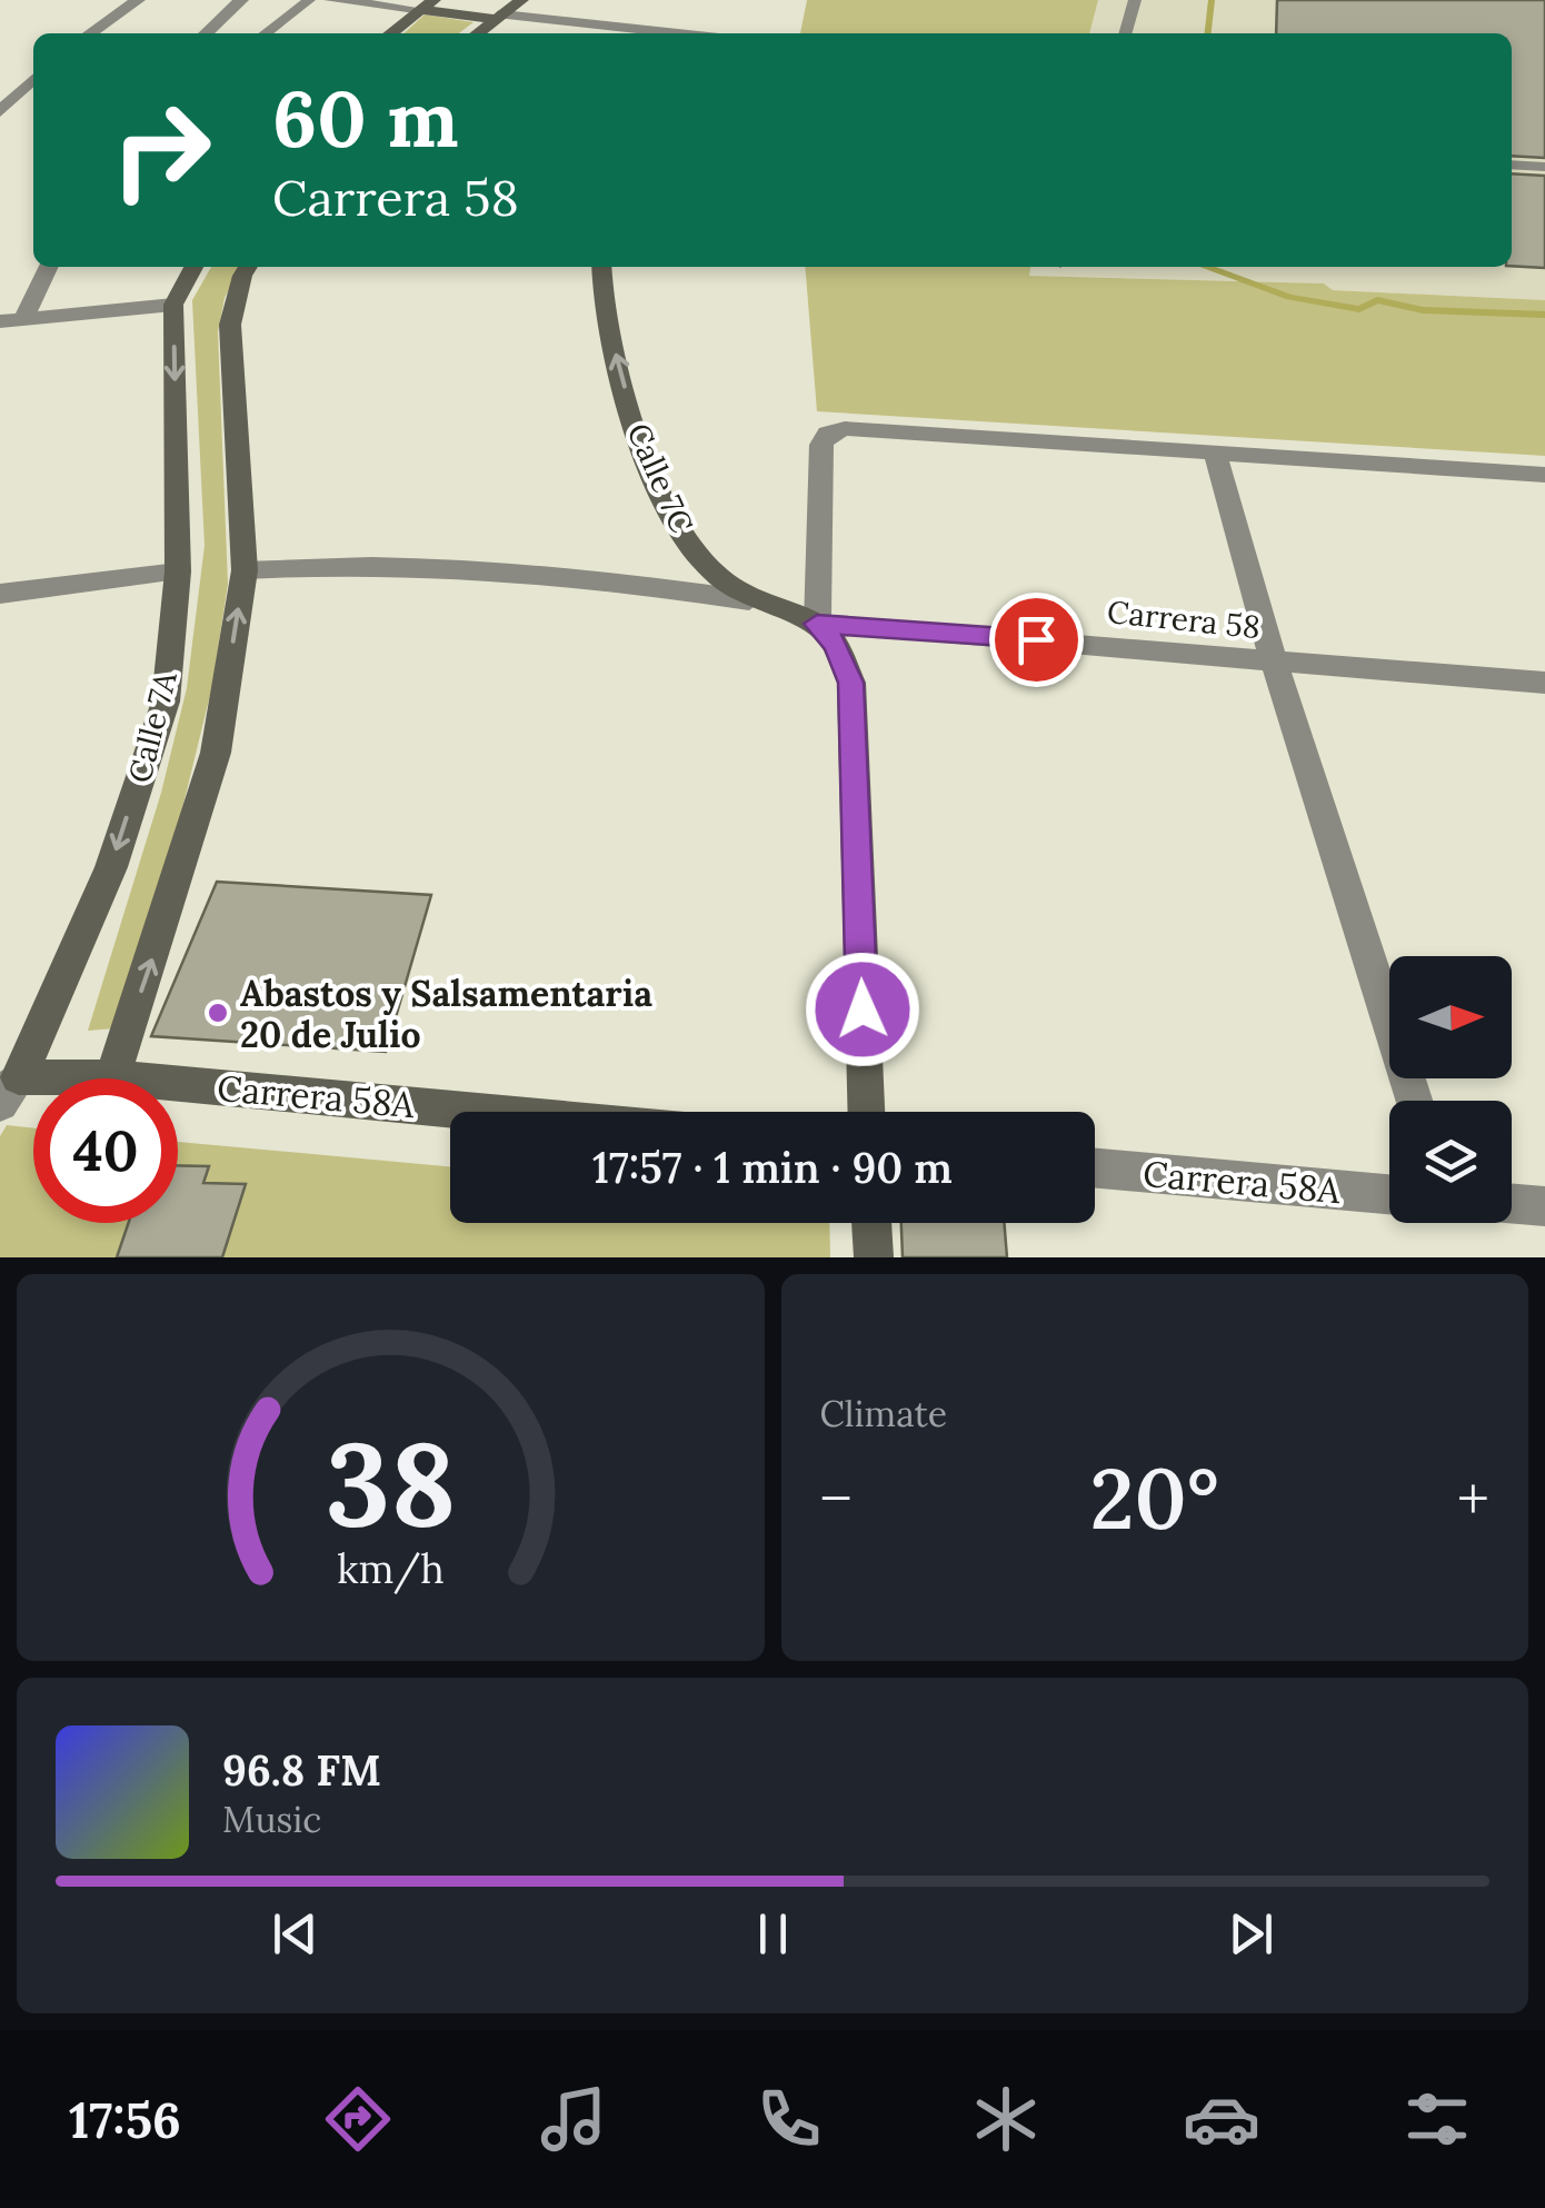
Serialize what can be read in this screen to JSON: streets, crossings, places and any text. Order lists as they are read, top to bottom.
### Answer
{
  "streets": {
    "street": [
      "Calle 7C",
      "Carrera 58",
      "Calle 7A",
      "Carrera 58A"
    ]
  },
  "crossings": [
    ["Calle 7C", "Carrera 58"],
    ["Calle 7A", "Carrera 58A"]
  ],
  "one_way": ["Calle 7C"],
  "places": ["Abastos y Salsamentaria 20 de Julio"],
  "north": "right",
  "page": {
    "turn": ["60 m", "Carrera 58"],
    "limit": "40",
    "trip": "17:57 · 1 min · 90 m",
    "tile": "Climate",
    "heat": ["−", "20°", "+"],
    "song": ["96.8 FM", "Music"],
    "tabs": "17:56",
    "gauge": ["38", "km/h"]
  }
}
